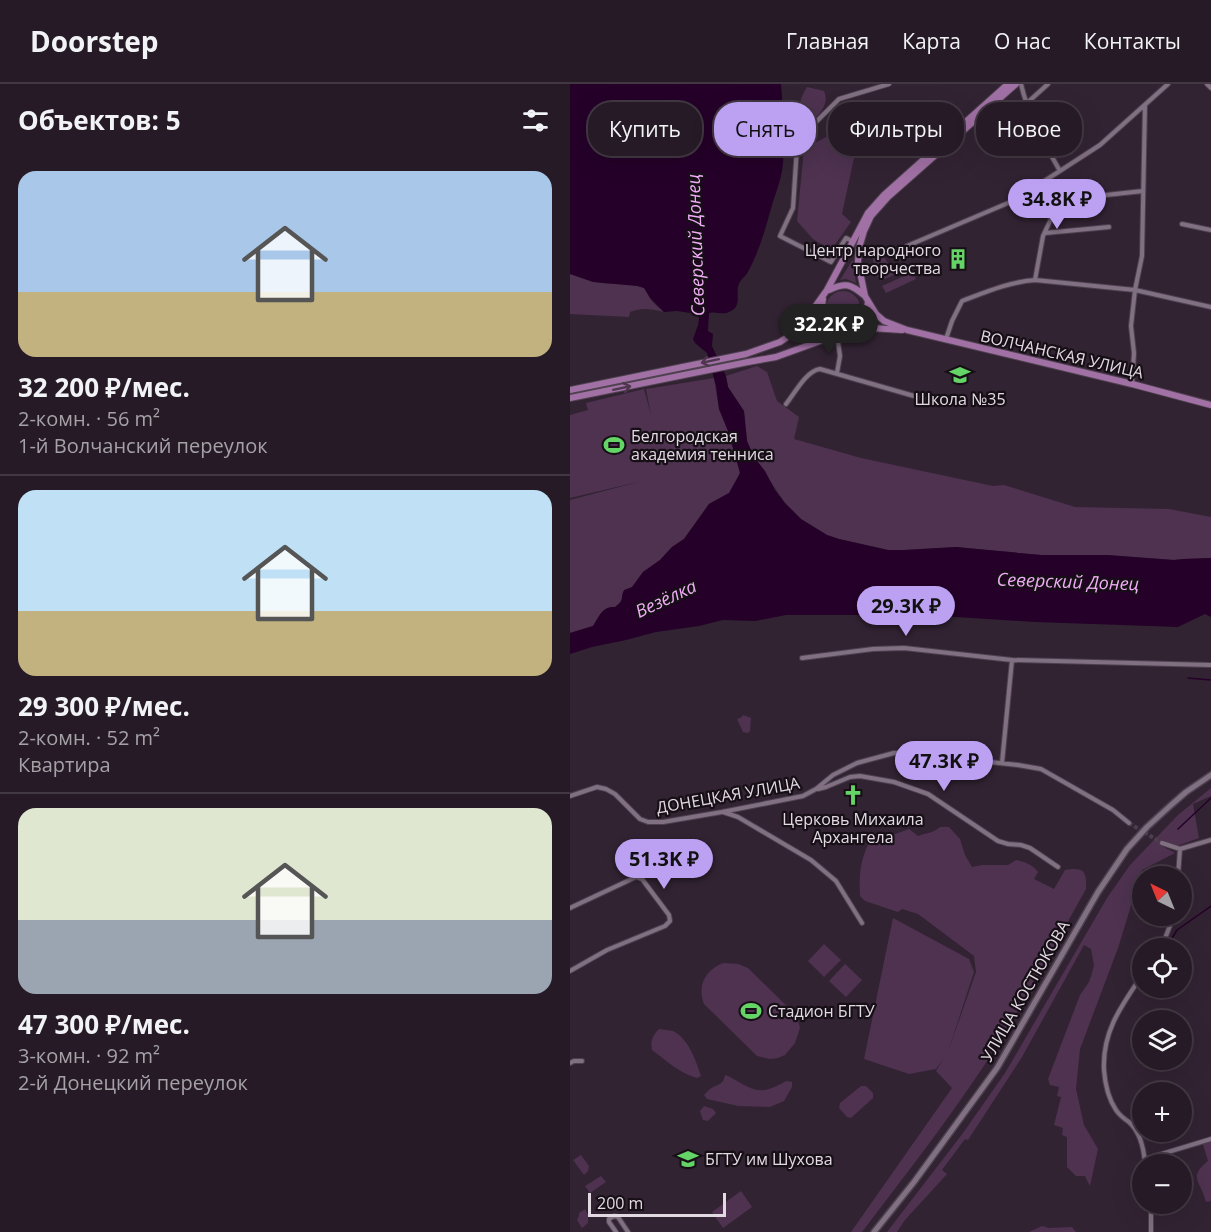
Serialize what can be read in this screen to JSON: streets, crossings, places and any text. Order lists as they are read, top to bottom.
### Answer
{
  "streets": {
    "main road": ["ВОЛЧАНСКАЯ УЛИЦА", "УЛИЦА КОСТЮКОВА"],
    "street": ["ДОНЕЦКАЯ УЛИЦА"]
  },
  "water": ["Северский Донец", "Везёлка"],
  "places": {
    "building": ["Центр народного творчества"],
    "school or university": ["Школа №35", "БГТУ им Шухова"],
    "sports": ["Белгородская академия тенниса", "Стадион БГТУ"],
    "church": ["Церковь Михаила Архангела"]
  },
  "scale_bar": "200 m",
  "north": "top left",
  "page": {
    "header": "Doorstep",
    "nav": [
      "Главная",
      "Карта",
      "О нас",
      "Контакты"
    ],
    "heading": "Объектов: 5",
    "chip": [
      "Купить",
      "Снять",
      "Фильтры",
      "Новое"
    ],
    "list": [
      {
        "name": "32 200 ₽/мес.",
        "note": "2-комн. · 56 m² · 1-й Волчанский переулок"
      },
      {
        "name": "29 300 ₽/мес.",
        "note": "2-комн. · 52 m² · Квартира"
      },
      {
        "name": "47 300 ₽/мес.",
        "note": "3-комн. · 92 m² · 2-й Донецкий переулок"
      }
    ],
    "price": [
      "34.8K ₽",
      "32.2K ₽",
      "29.3K ₽",
      "47.3K ₽",
      "51.3K ₽"
    ],
    "map_buttons": ["+", "−"],
    "scale": "200 m"
  }
}
